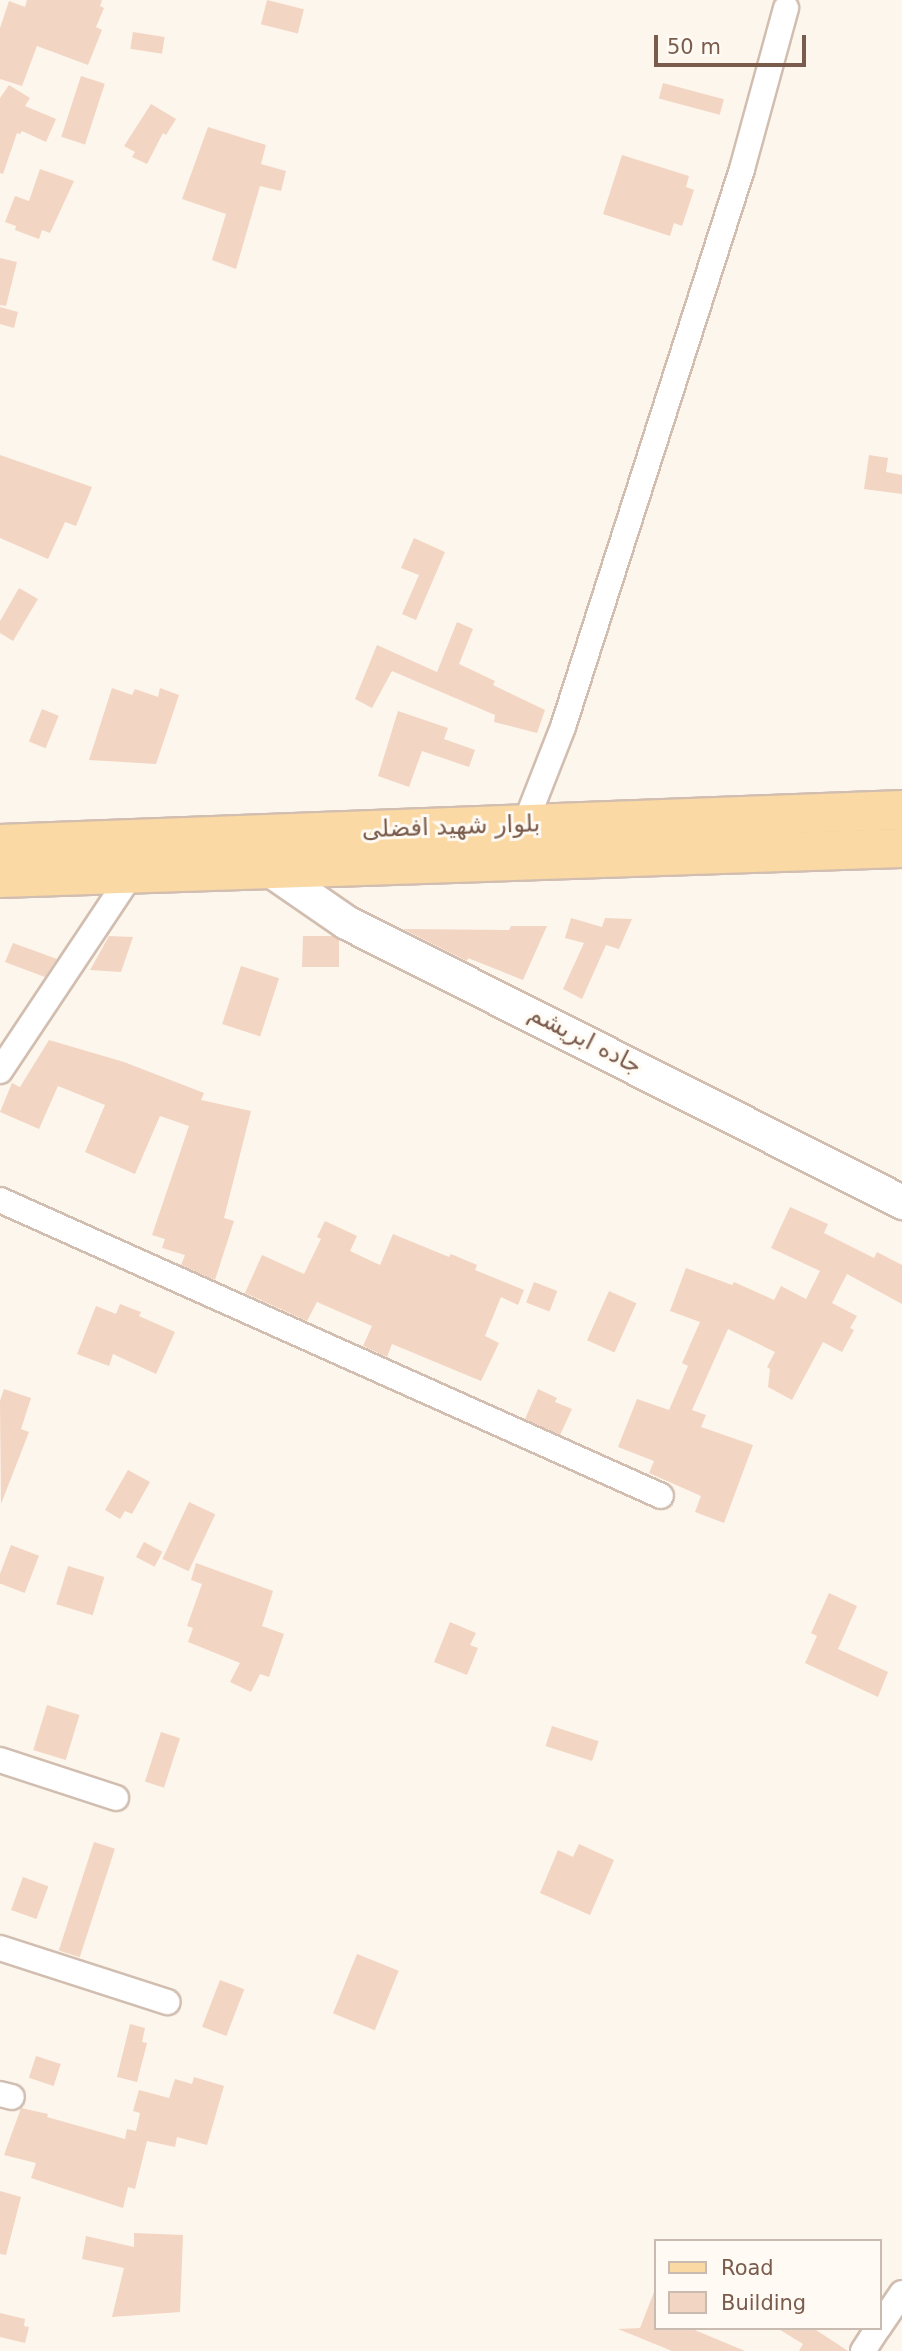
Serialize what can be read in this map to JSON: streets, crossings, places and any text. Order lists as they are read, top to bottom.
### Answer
{
  "streets": {
    "main road": ["بلوار شهید افضلی", "جاده ابریشم"]
  },
  "crossings": [
    ["بلوار شهید افضلی", "جاده ابریشم"]
  ],
  "legend": ["Road", "Building"],
  "scale_bar": "50 m"
}
